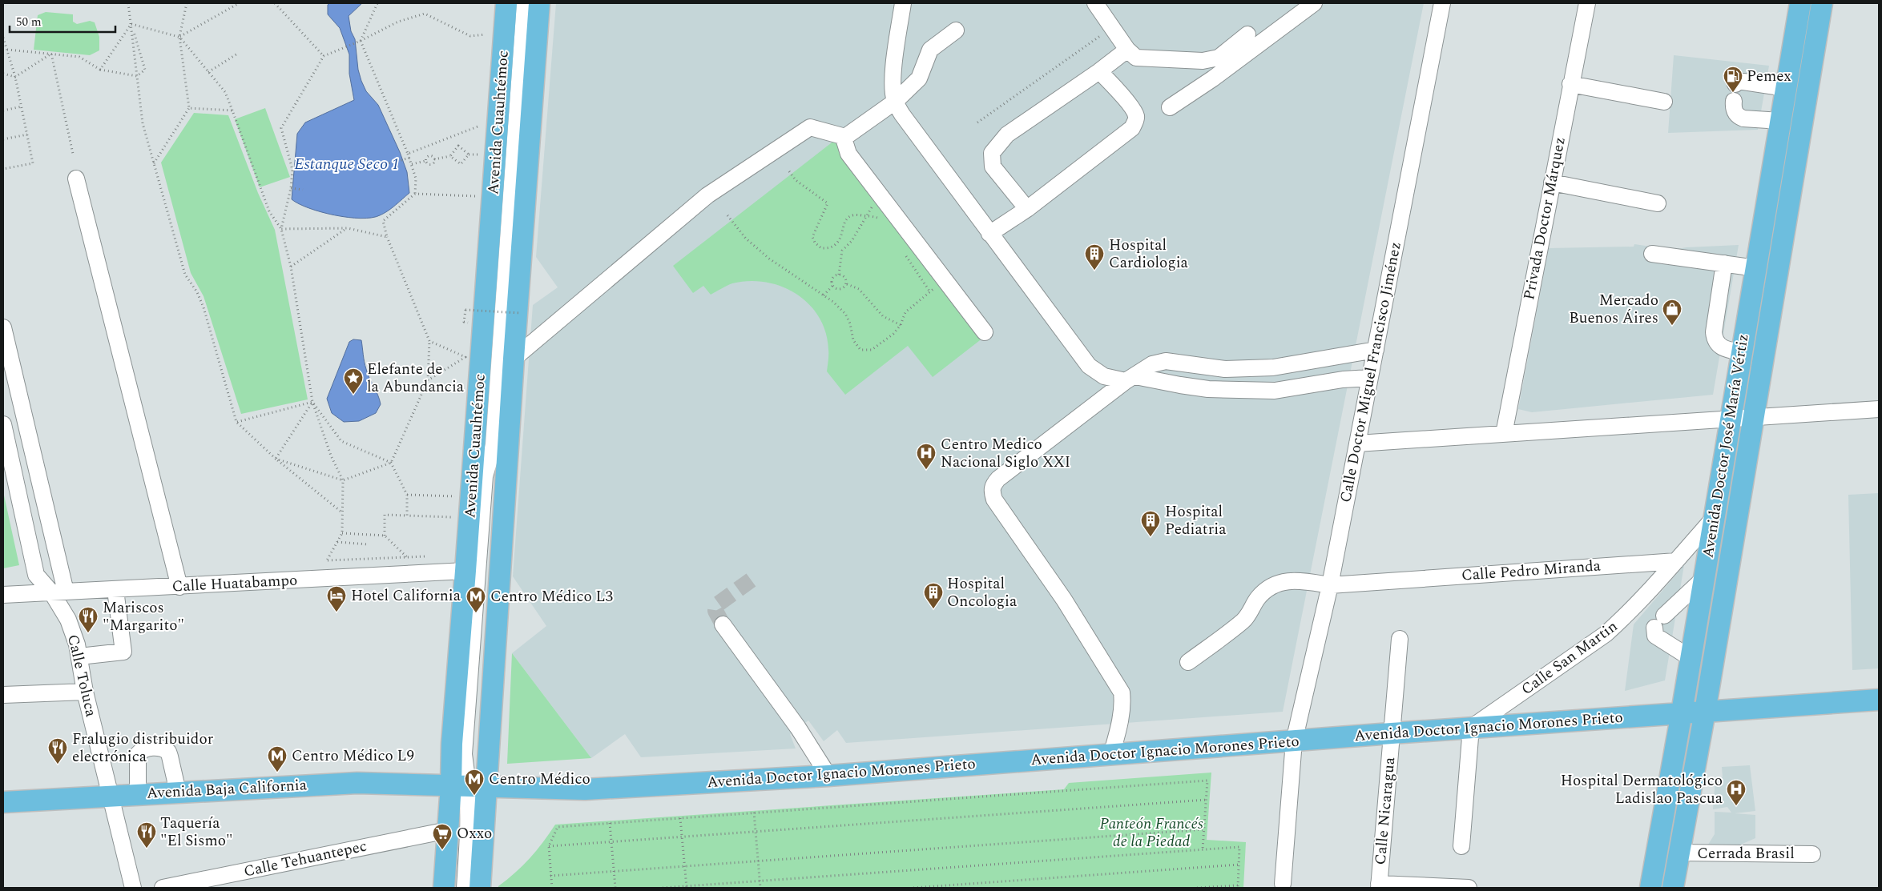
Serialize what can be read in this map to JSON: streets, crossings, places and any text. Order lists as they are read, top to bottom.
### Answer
{
  "streets": {
    "main road": [
      "Avenida Cuauhtémoc",
      "Avenida Doctor José María Vértiz",
      "Avenida Doctor Ignacio Morones Prieto",
      "Avenida Baja California"
    ],
    "street": [
      "Privada Doctor Márquez",
      "Calle Doctor Miguel Francisco Jiménez",
      "Calle Pedro Miranda",
      "Calle Huatabampo",
      "Calle San Martin",
      "Calle Toluca",
      "Calle Nicaragua",
      "Cerrada Brasil",
      "Calle Tehuantepec"
    ]
  },
  "crossings": [
    ["Avenida Cuauhtémoc", "Calle Huatabampo"],
    ["Avenida Cuauhtémoc", "Avenida Doctor Ignacio Morones Prieto"],
    ["Avenida Cuauhtémoc", "Avenida Baja California"],
    ["Avenida Cuauhtémoc", "Calle Tehuantepec"],
    ["Calle Doctor Miguel Francisco Jiménez", "Calle Pedro Miranda"],
    ["Calle Doctor Miguel Francisco Jiménez", "Avenida Doctor Ignacio Morones Prieto"],
    ["Avenida Doctor José María Vértiz", "Avenida Doctor Ignacio Morones Prieto"],
    ["Avenida Doctor José María Vértiz", "Cerrada Brasil"],
    ["Calle Pedro Miranda", "Calle San Martin"],
    ["Calle Huatabampo", "Calle Toluca"],
    ["Calle San Martin", "Avenida Doctor Ignacio Morones Prieto"],
    ["Calle Toluca", "Avenida Baja California"],
    ["Avenida Doctor Ignacio Morones Prieto", "Avenida Baja California"],
    ["Avenida Doctor Ignacio Morones Prieto", "Calle Nicaragua"]
  ],
  "water": ["Estanque Seco 1"],
  "parks": ["Panteón Francés de la Piedad"],
  "places": {
    "fuel station": ["Pemex"],
    "building": ["Hospital Cardiologia", "Hospital Pediatria", "Hospital Oncologia"],
    "shop": ["Mercado Buenos Áires"],
    "place": ["Elefante de la Abundancia"],
    "hospital": ["Centro Medico Nacional Siglo XXI", "Hospital Dermatológico Ladislao Pascua"],
    "hotel": ["Hotel California"],
    "metro station": ["Centro Médico L3", "Centro Médico L9", "Centro Médico"],
    "restaurant": ["Mariscos \"Margarito\"", "Fralugio distribuidor electrónica", "Taquería \"El Sismo\""],
    "supermarket": ["Oxxo"]
  },
  "scale_bar": "50 m"
}
